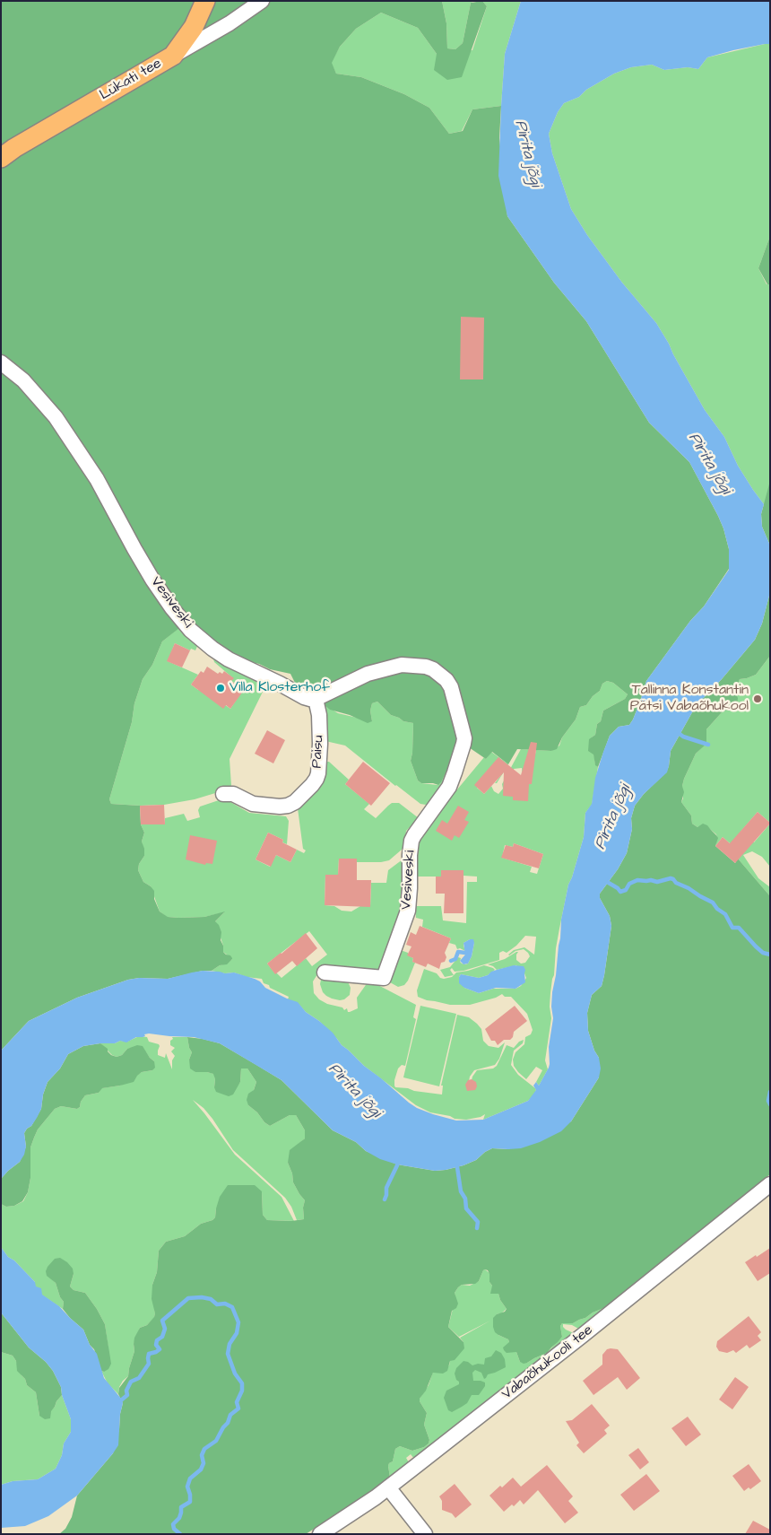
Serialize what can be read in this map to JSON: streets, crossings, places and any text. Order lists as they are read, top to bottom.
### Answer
{
  "streets": {
    "main road": ["Lükati tee"],
    "street": ["Vesiveski", "Paisu", "Vabaõhukooli tee"]
  },
  "crossings": [
    ["Vesiveski", "Paisu"]
  ],
  "water": ["Pirita jõgi"],
  "places": ["Villa Klosterhof", "Tallinna Konstantin Pätsi Vabaõhukool"]
}
